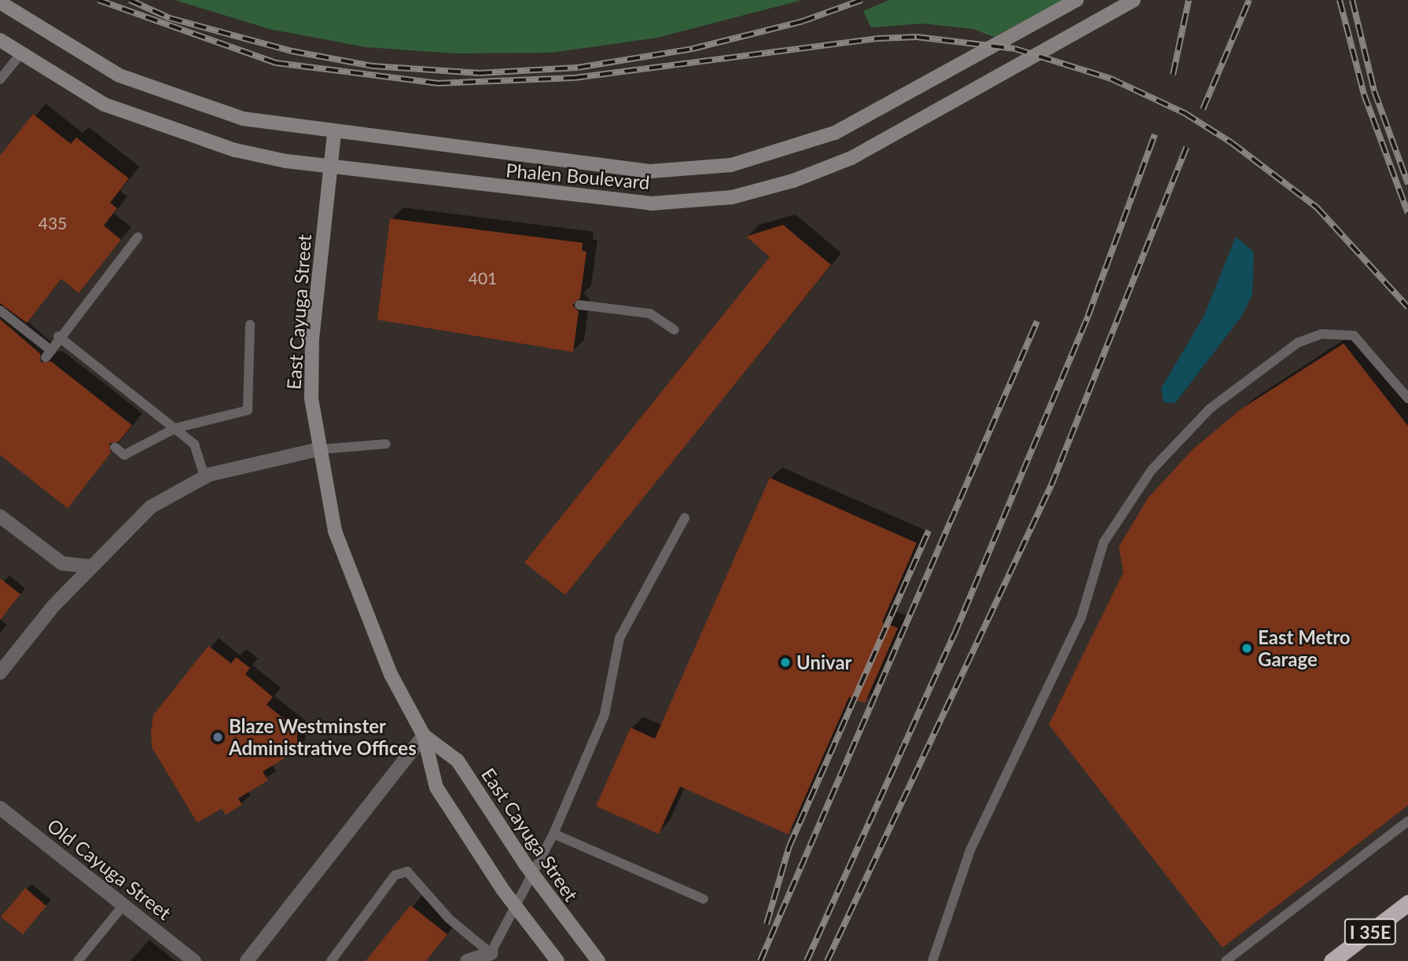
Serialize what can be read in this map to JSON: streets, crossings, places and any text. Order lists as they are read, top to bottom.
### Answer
{
  "streets": {
    "highway": ["I 35E"],
    "main road": ["Phalen Boulevard", "East Cayuga Street"],
    "street": ["Old Cayuga Street"]
  },
  "crossings": [
    ["Phalen Boulevard", "East Cayuga Street"]
  ],
  "places": ["East Metro Garage", "Univar", "Blaze Westminster Administrative Offices"],
  "house_numbers": ["435", "401"]
}
